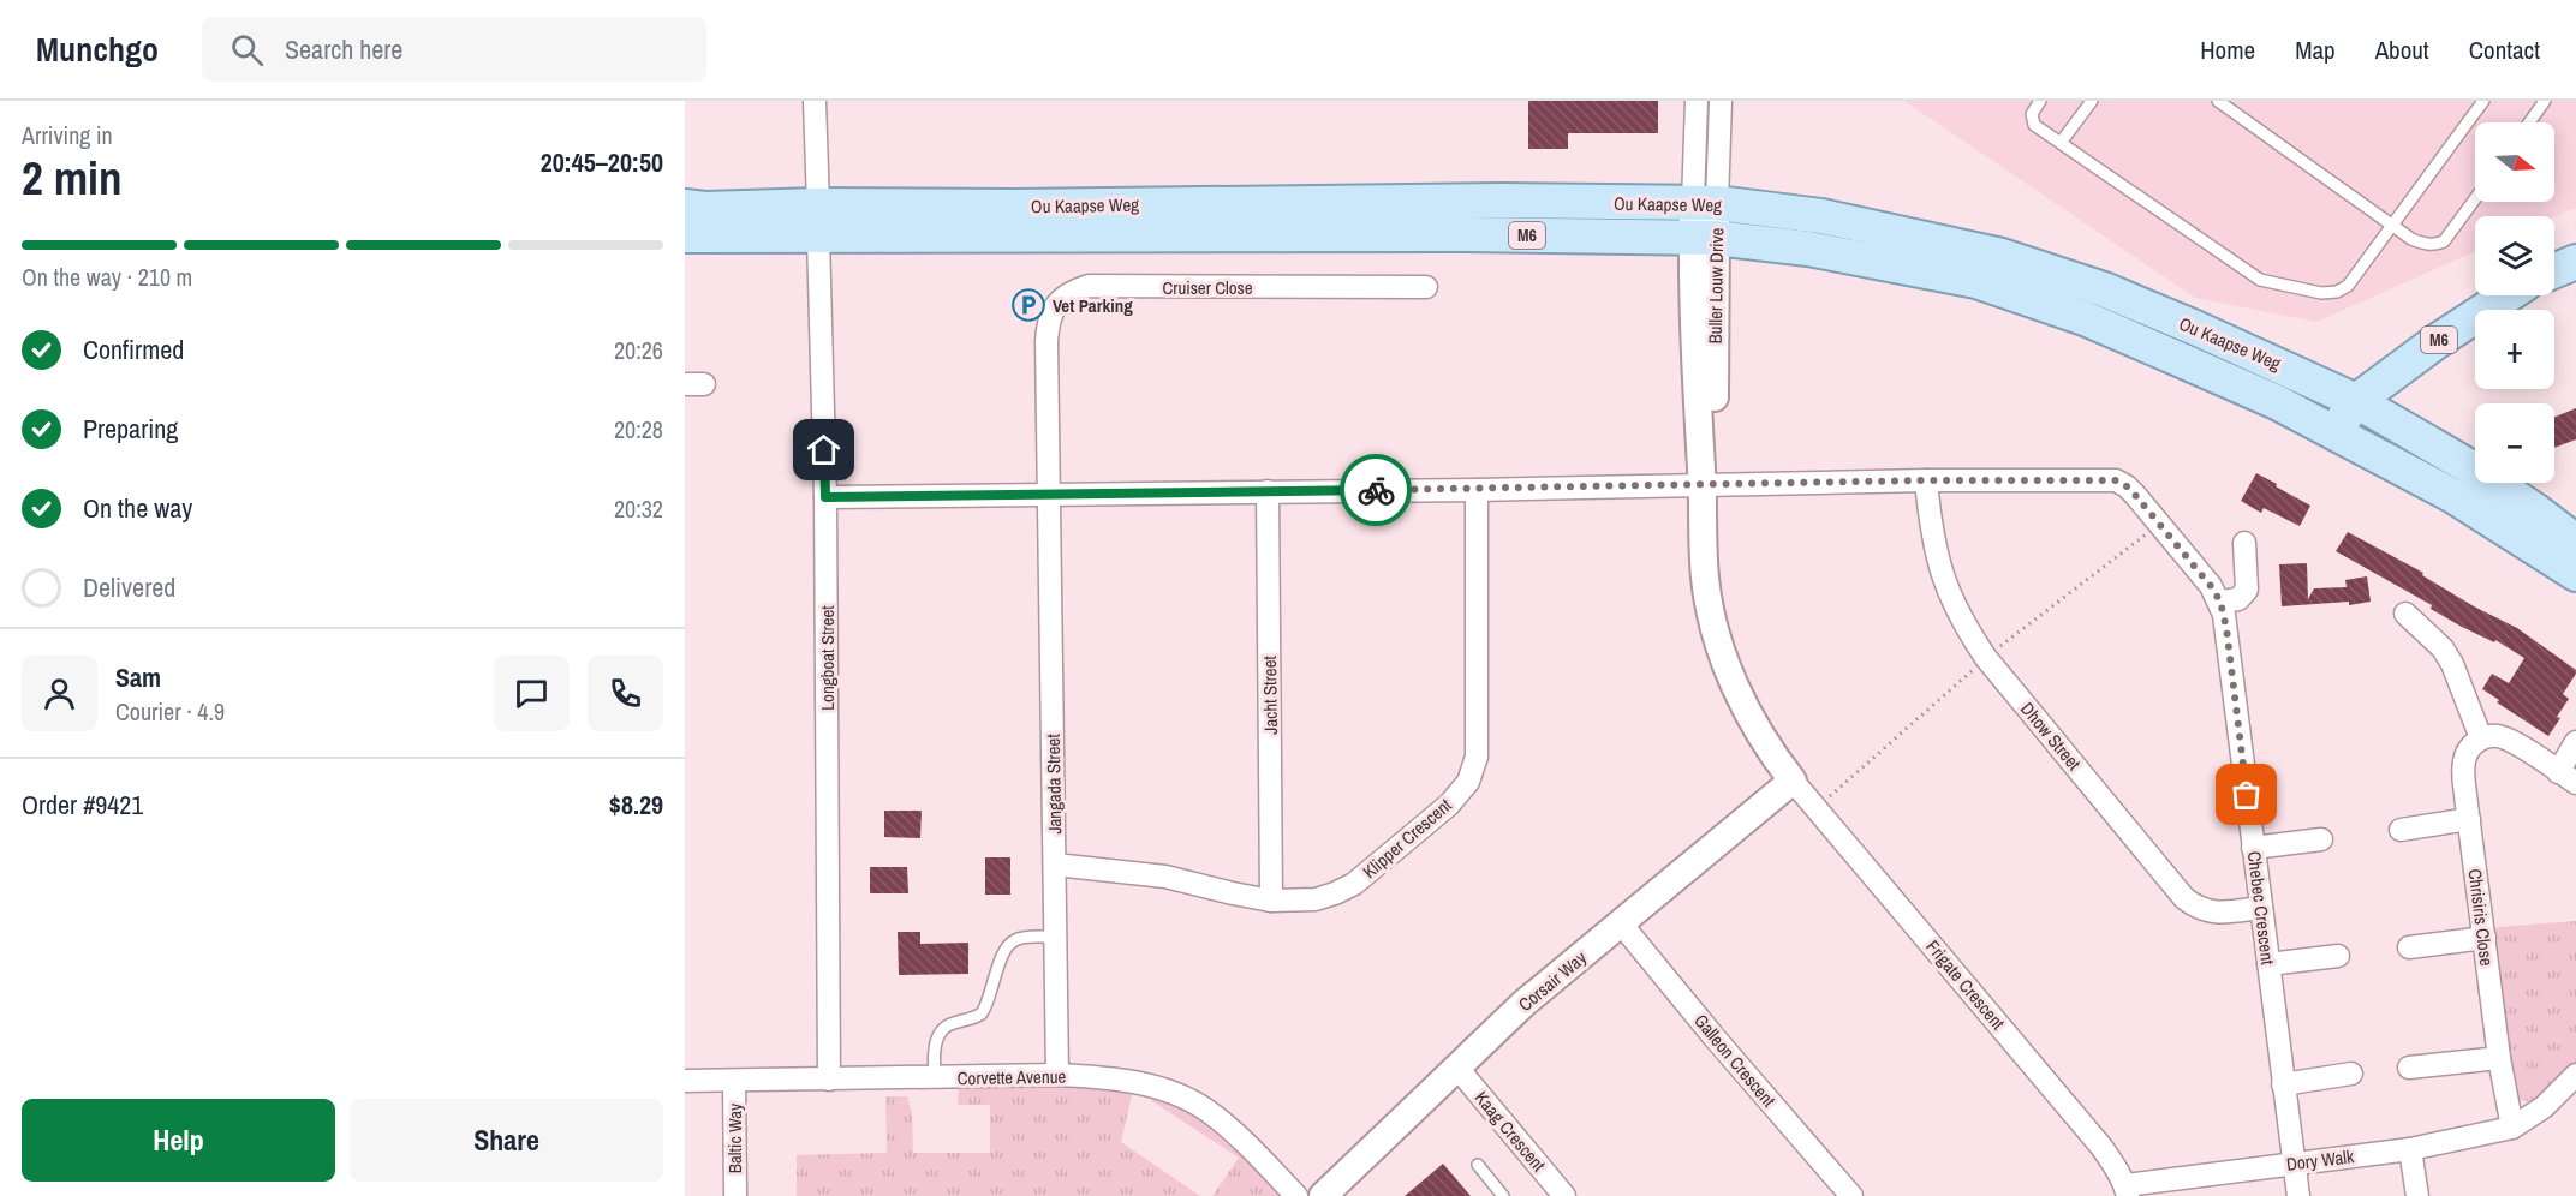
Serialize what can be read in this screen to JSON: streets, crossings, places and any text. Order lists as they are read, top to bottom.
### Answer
{
  "streets": {
    "main road": ["Ou Kaapse Weg", "M6"],
    "street": [
      "Buller Louw Drive",
      "Cruiser Close",
      "Longboat Street",
      "Jacht Street",
      "Dhow Street",
      "Jangada Street",
      "Klipper Crescent",
      "Chebec Crescent",
      "Chrisiris Close",
      "Corsair Way",
      "Frigate Crescent",
      "Galleon Crescent",
      "Corvette Avenue",
      "Kaag Crescent",
      "Baltic Way",
      "Dory Walk"
    ]
  },
  "crossings": [
    ["Ou Kaapse Weg", "M6"],
    ["Ou Kaapse Weg", "Buller Louw Drive"],
    ["Ou Kaapse Weg", "Longboat Street"],
    ["Buller Louw Drive", "Chebec Crescent"],
    ["Buller Louw Drive", "Corsair Way"],
    ["Buller Louw Drive", "Frigate Crescent"],
    ["Cruiser Close", "Jangada Street"],
    ["Cruiser Close", "Chebec Crescent"],
    ["Longboat Street", "Chebec Crescent"],
    ["Longboat Street", "Corvette Avenue"],
    ["Jacht Street", "Klipper Crescent"],
    ["Jacht Street", "Chebec Crescent"],
    ["Dhow Street", "Chebec Crescent"],
    ["Jangada Street", "Klipper Crescent"],
    ["Jangada Street", "Chebec Crescent"],
    ["Jangada Street", "Corvette Avenue"],
    ["Klipper Crescent", "Chebec Crescent"],
    ["Chebec Crescent", "Dory Walk"],
    ["Chrisiris Close", "Dory Walk"],
    ["Corsair Way", "Frigate Crescent"],
    ["Corsair Way", "Galleon Crescent"],
    ["Corsair Way", "Kaag Crescent"],
    ["Frigate Crescent", "Dory Walk"],
    ["Corvette Avenue", "Baltic Way"]
  ],
  "places": {
    "parking": ["Vet Parking"]
  },
  "north": "right",
  "page": {
    "header": "Munchgo",
    "search": "Search here",
    "nav": [
      "Home",
      "Map",
      "About",
      "Contact"
    ],
    "heading": ["2 min", "Arriving in", "20:45–20:50"],
    "panel": [
      "Sam",
      "Courier · 4.9",
      "Order #9421",
      "$8.29"
    ],
    "map_buttons": ["+", "−"],
    "bar": "On the way · 210 m",
    "list": [
      ["Confirmed", "20:26"],
      ["Preparing", "20:28"],
      ["On the way", "20:32"],
      "Delivered"
    ],
    "buttons": ["Help", "Share"]
  }
}
